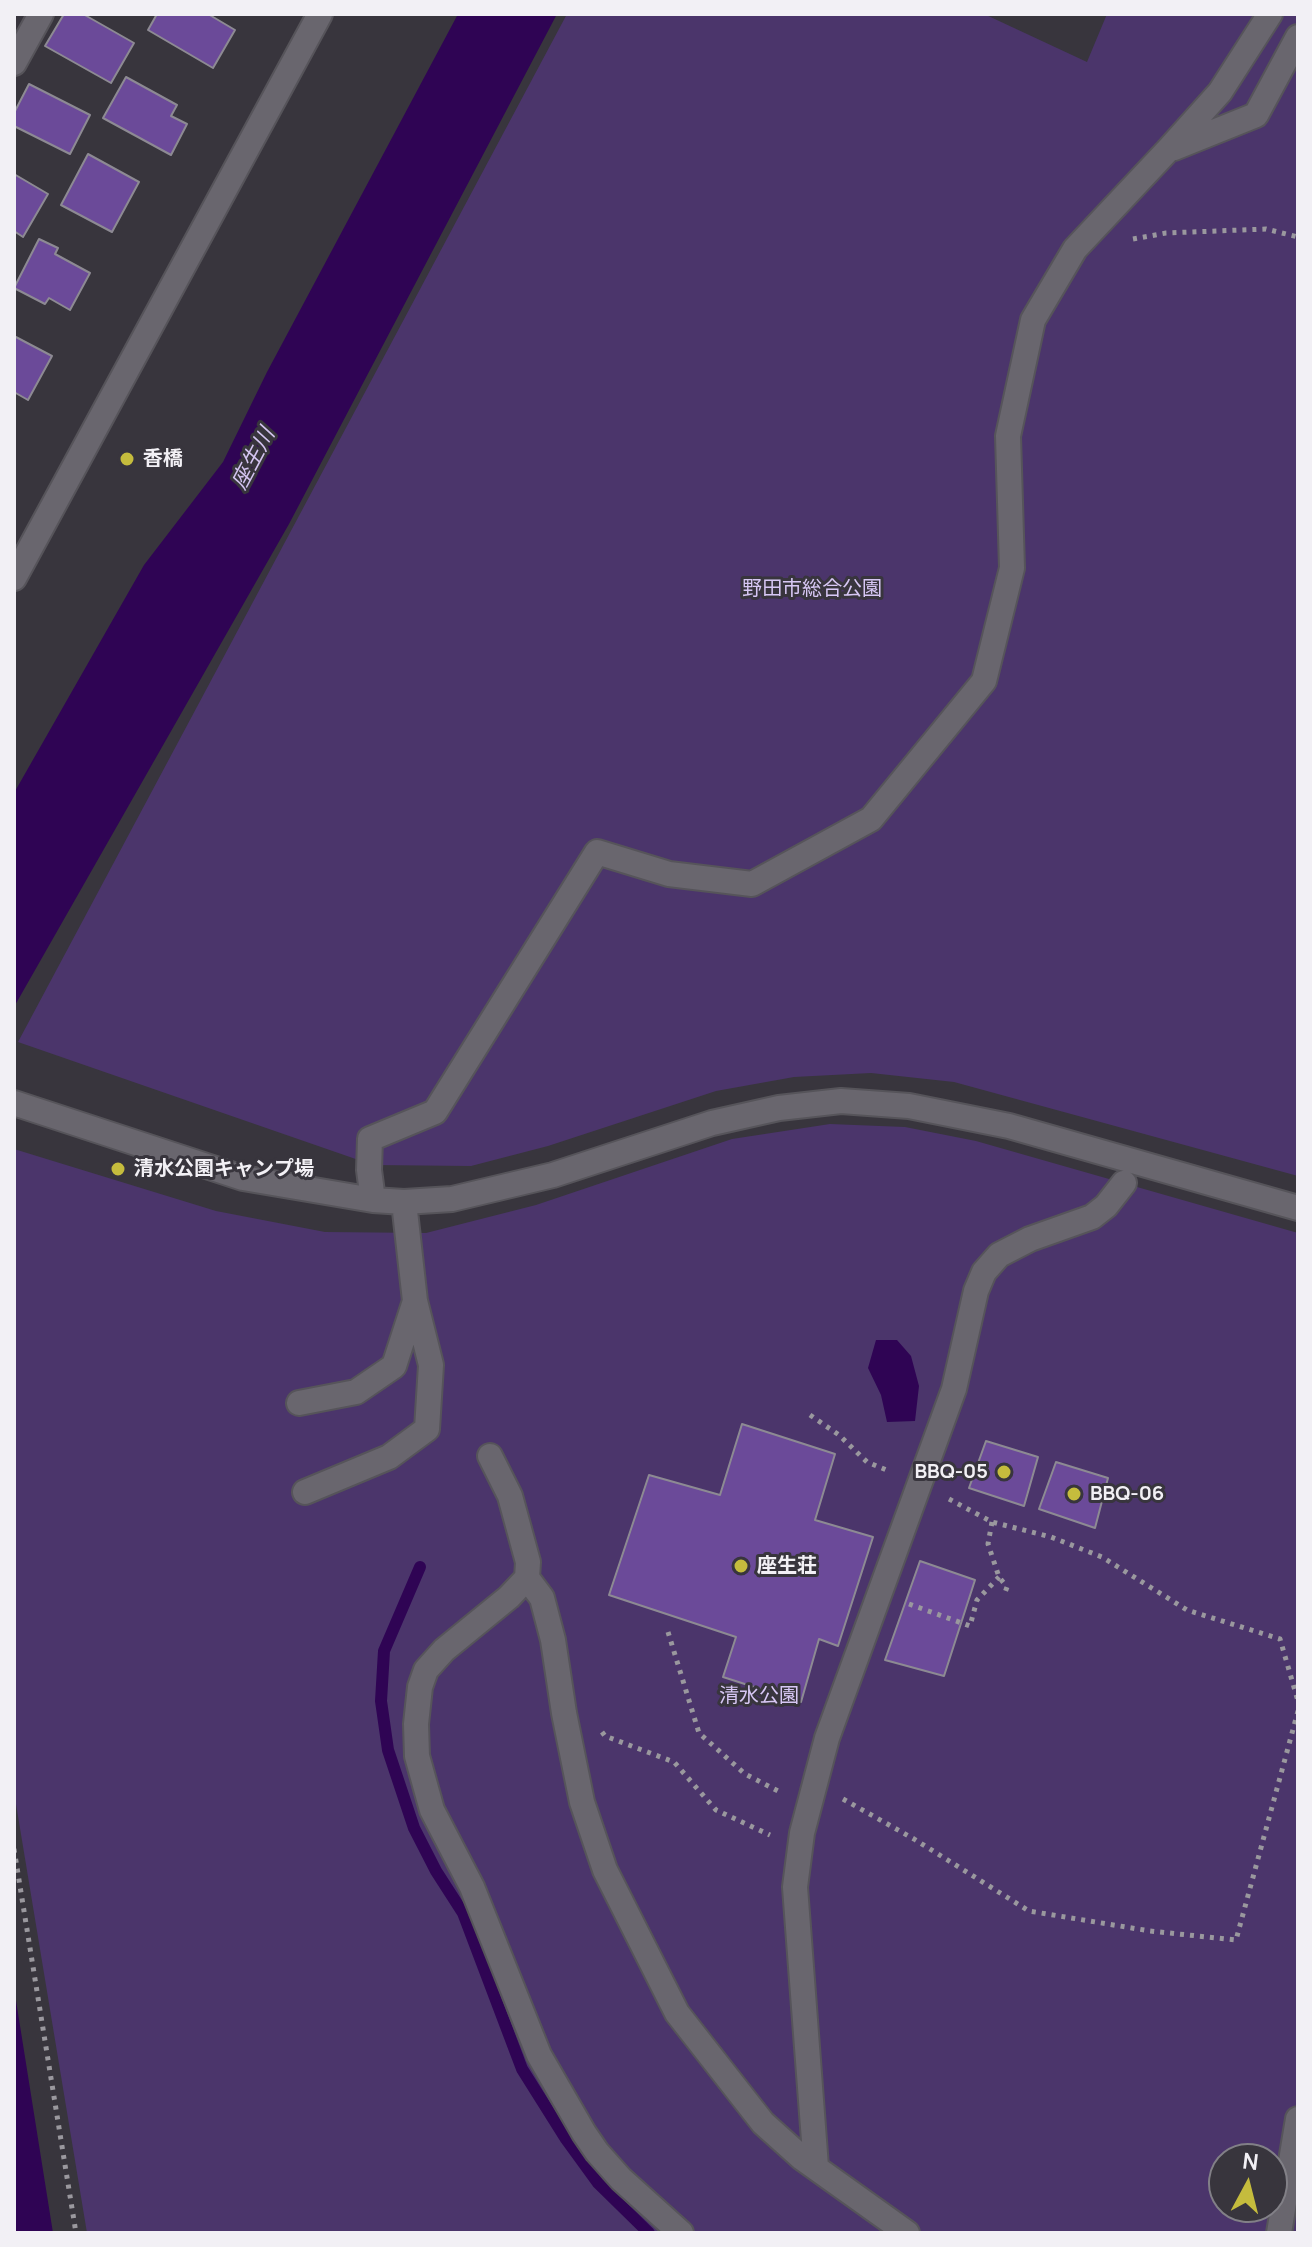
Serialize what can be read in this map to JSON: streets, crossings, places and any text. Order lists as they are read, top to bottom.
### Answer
{
  "water": ["座生川"],
  "parks": ["野田市総合公園", "清水公園"],
  "places": [
    "香橋",
    "清水公園キャンプ場",
    "BBQ-05",
    "BBQ-06",
    "座生荘"
  ],
  "north": "top"
}
